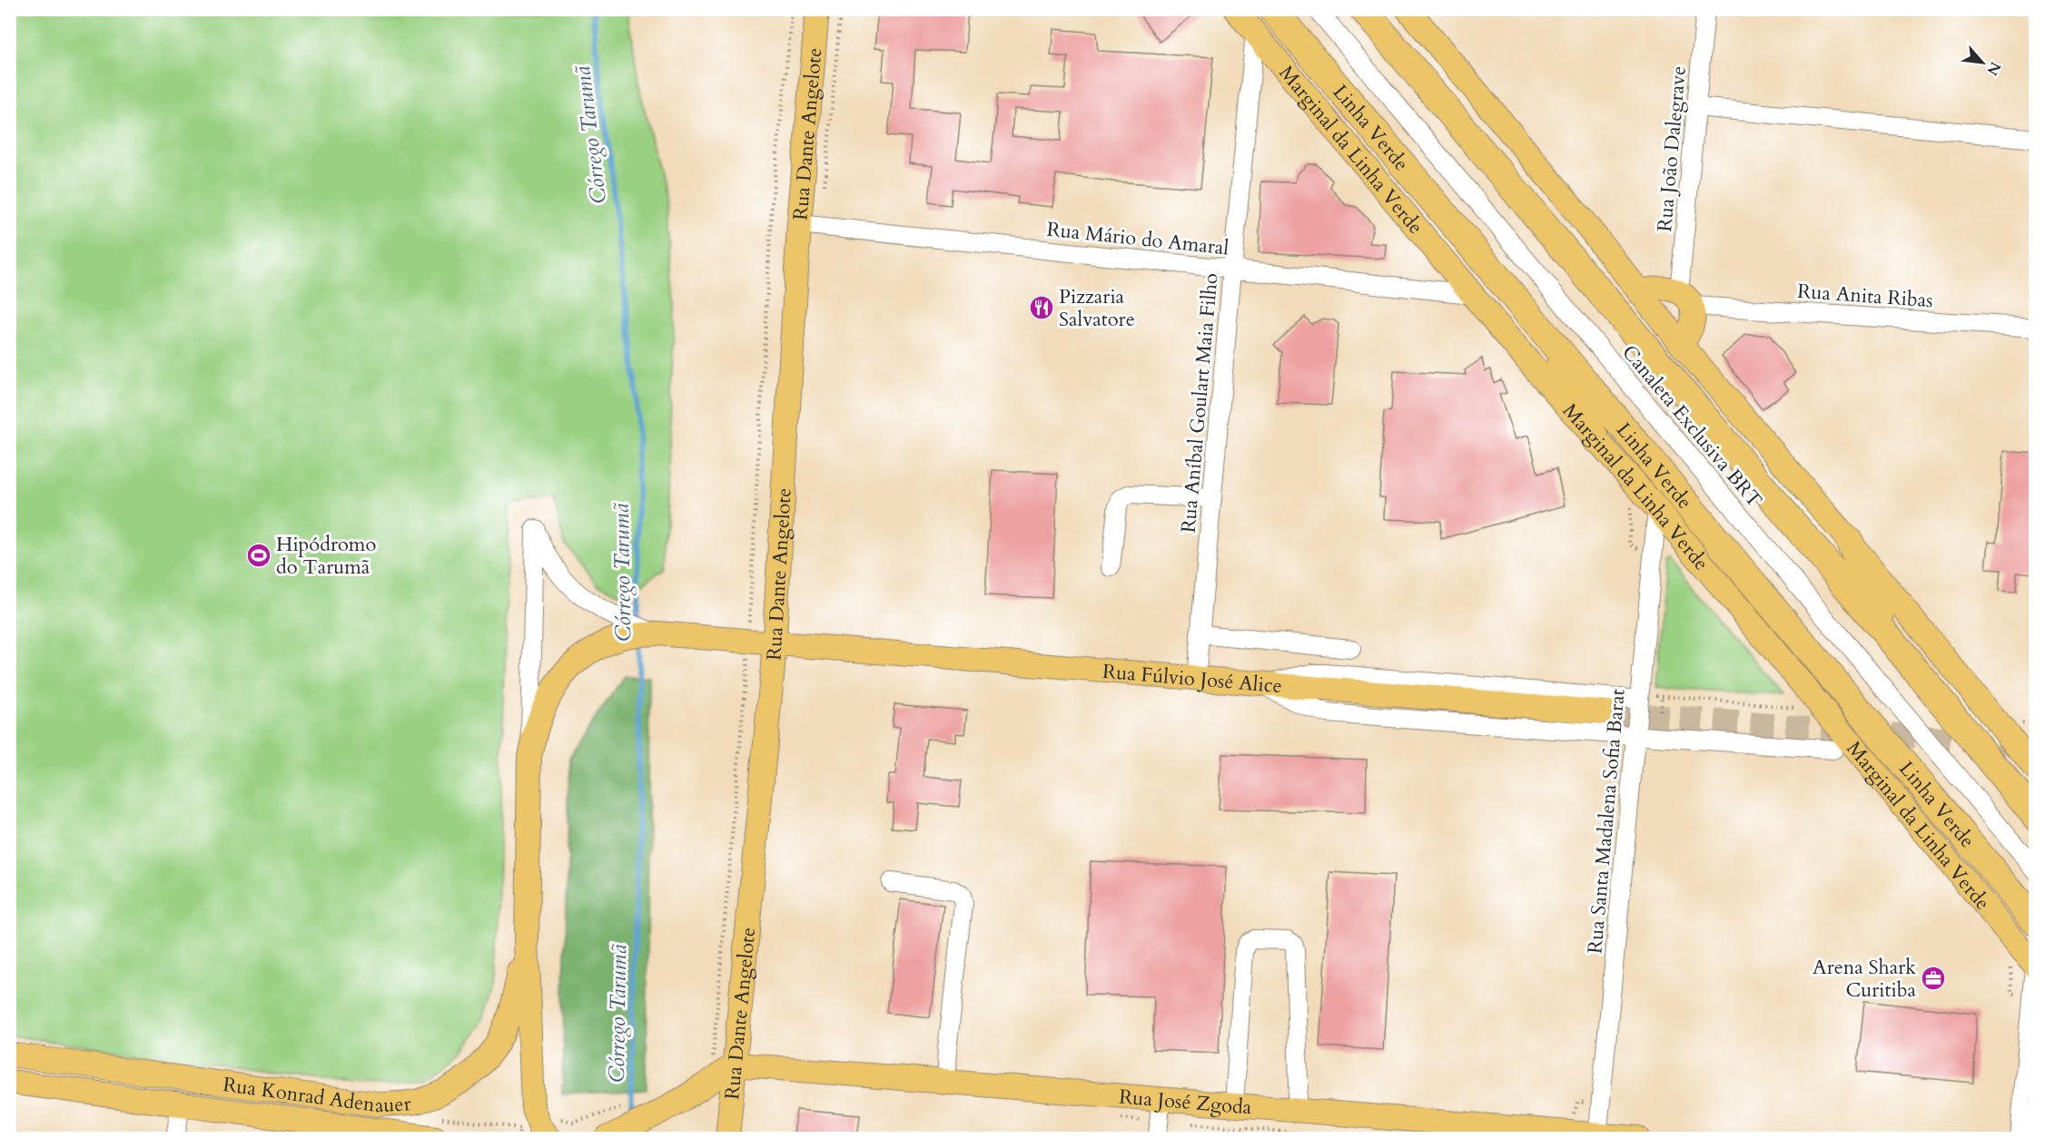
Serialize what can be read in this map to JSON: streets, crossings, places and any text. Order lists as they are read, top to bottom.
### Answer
{
  "streets": {
    "highway": ["Linha Verde"],
    "main road": [
      "Rua Dante Angelote",
      "Marginal da Linha Verde",
      "Rua Fúlvio José Alice",
      "Rua Konrad Adenauer",
      "Rua José Zgoda"
    ],
    "street": [
      "Rua João Dalegrave",
      "Rua Mário do Amaral",
      "Rua Anita Ribas",
      "Rua Aníbal Goulart Maia Filho",
      "Canaleta Exclusiva BRT",
      "Rua Santa Madalena Sofia Barat"
    ]
  },
  "crossings": [
    ["Rua Dante Angelote", "Rua Mário do Amaral"],
    ["Rua Dante Angelote", "Rua Fúlvio José Alice"],
    ["Rua Dante Angelote", "Rua José Zgoda"],
    ["Rua João Dalegrave", "Rua Anita Ribas"],
    ["Marginal da Linha Verde", "Rua Mário do Amaral"],
    ["Marginal da Linha Verde", "Rua Aníbal Goulart Maia Filho"],
    ["Marginal da Linha Verde", "Rua Santa Madalena Sofia Barat"],
    ["Rua Mário do Amaral", "Rua Aníbal Goulart Maia Filho"],
    ["Rua Aníbal Goulart Maia Filho", "Rua Fúlvio José Alice"],
    ["Rua Fúlvio José Alice", "Rua Konrad Adenauer"],
    ["Rua Santa Madalena Sofia Barat", "Rua José Zgoda"]
  ],
  "water": ["Córrego Tarumã"],
  "places": {
    "restaurant": ["Pizzaria Salvatore"],
    "sports": ["Hipódromo do Tarumã"],
    "office": ["Arena Shark Curitiba"]
  },
  "north": "bottom right"
}
